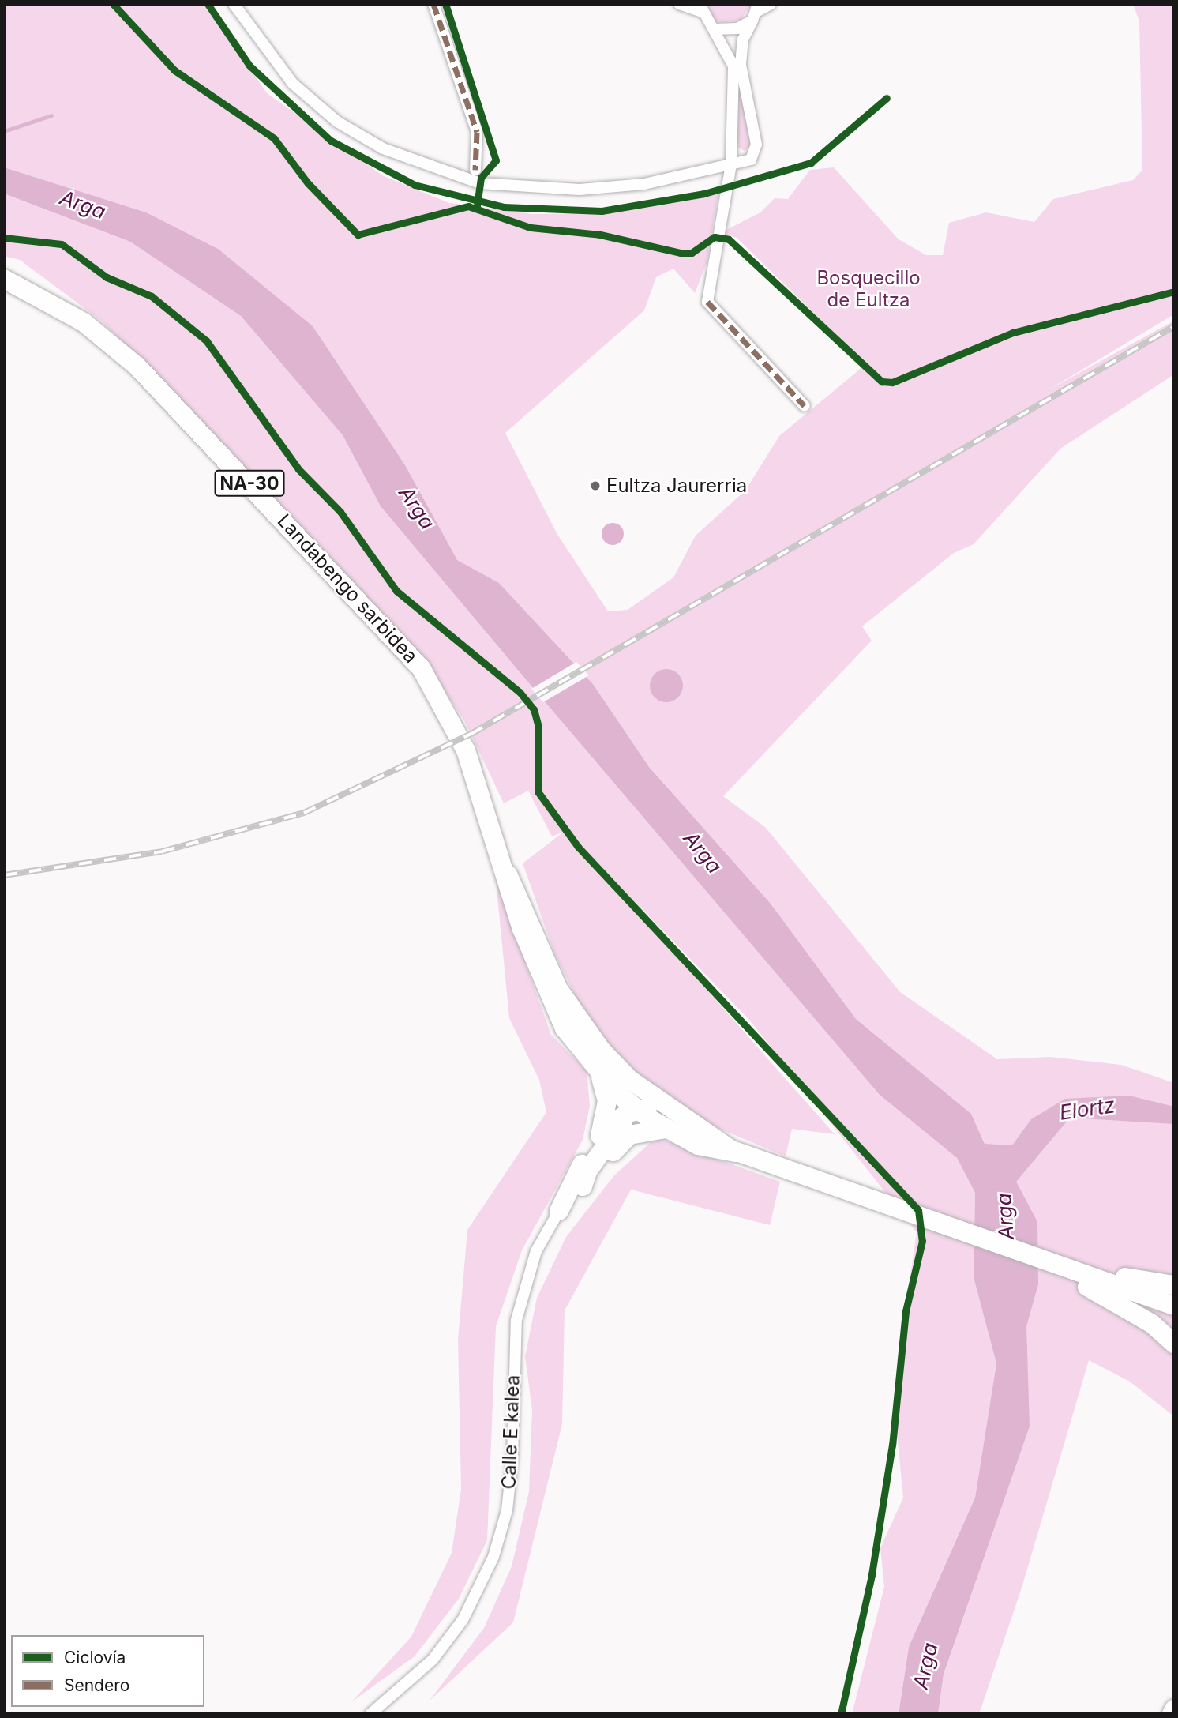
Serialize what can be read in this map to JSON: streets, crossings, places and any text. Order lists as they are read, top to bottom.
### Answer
{
  "streets": {
    "highway": ["NA-30", "Landabengo sarbidea"],
    "street": ["Calle E kalea"]
  },
  "water": ["Arga", "Elortz"],
  "parks": ["Bosquecillo de Eultza"],
  "places": ["Eultza Jaurerria"],
  "legend": ["Ciclovía", "Sendero"]
}
